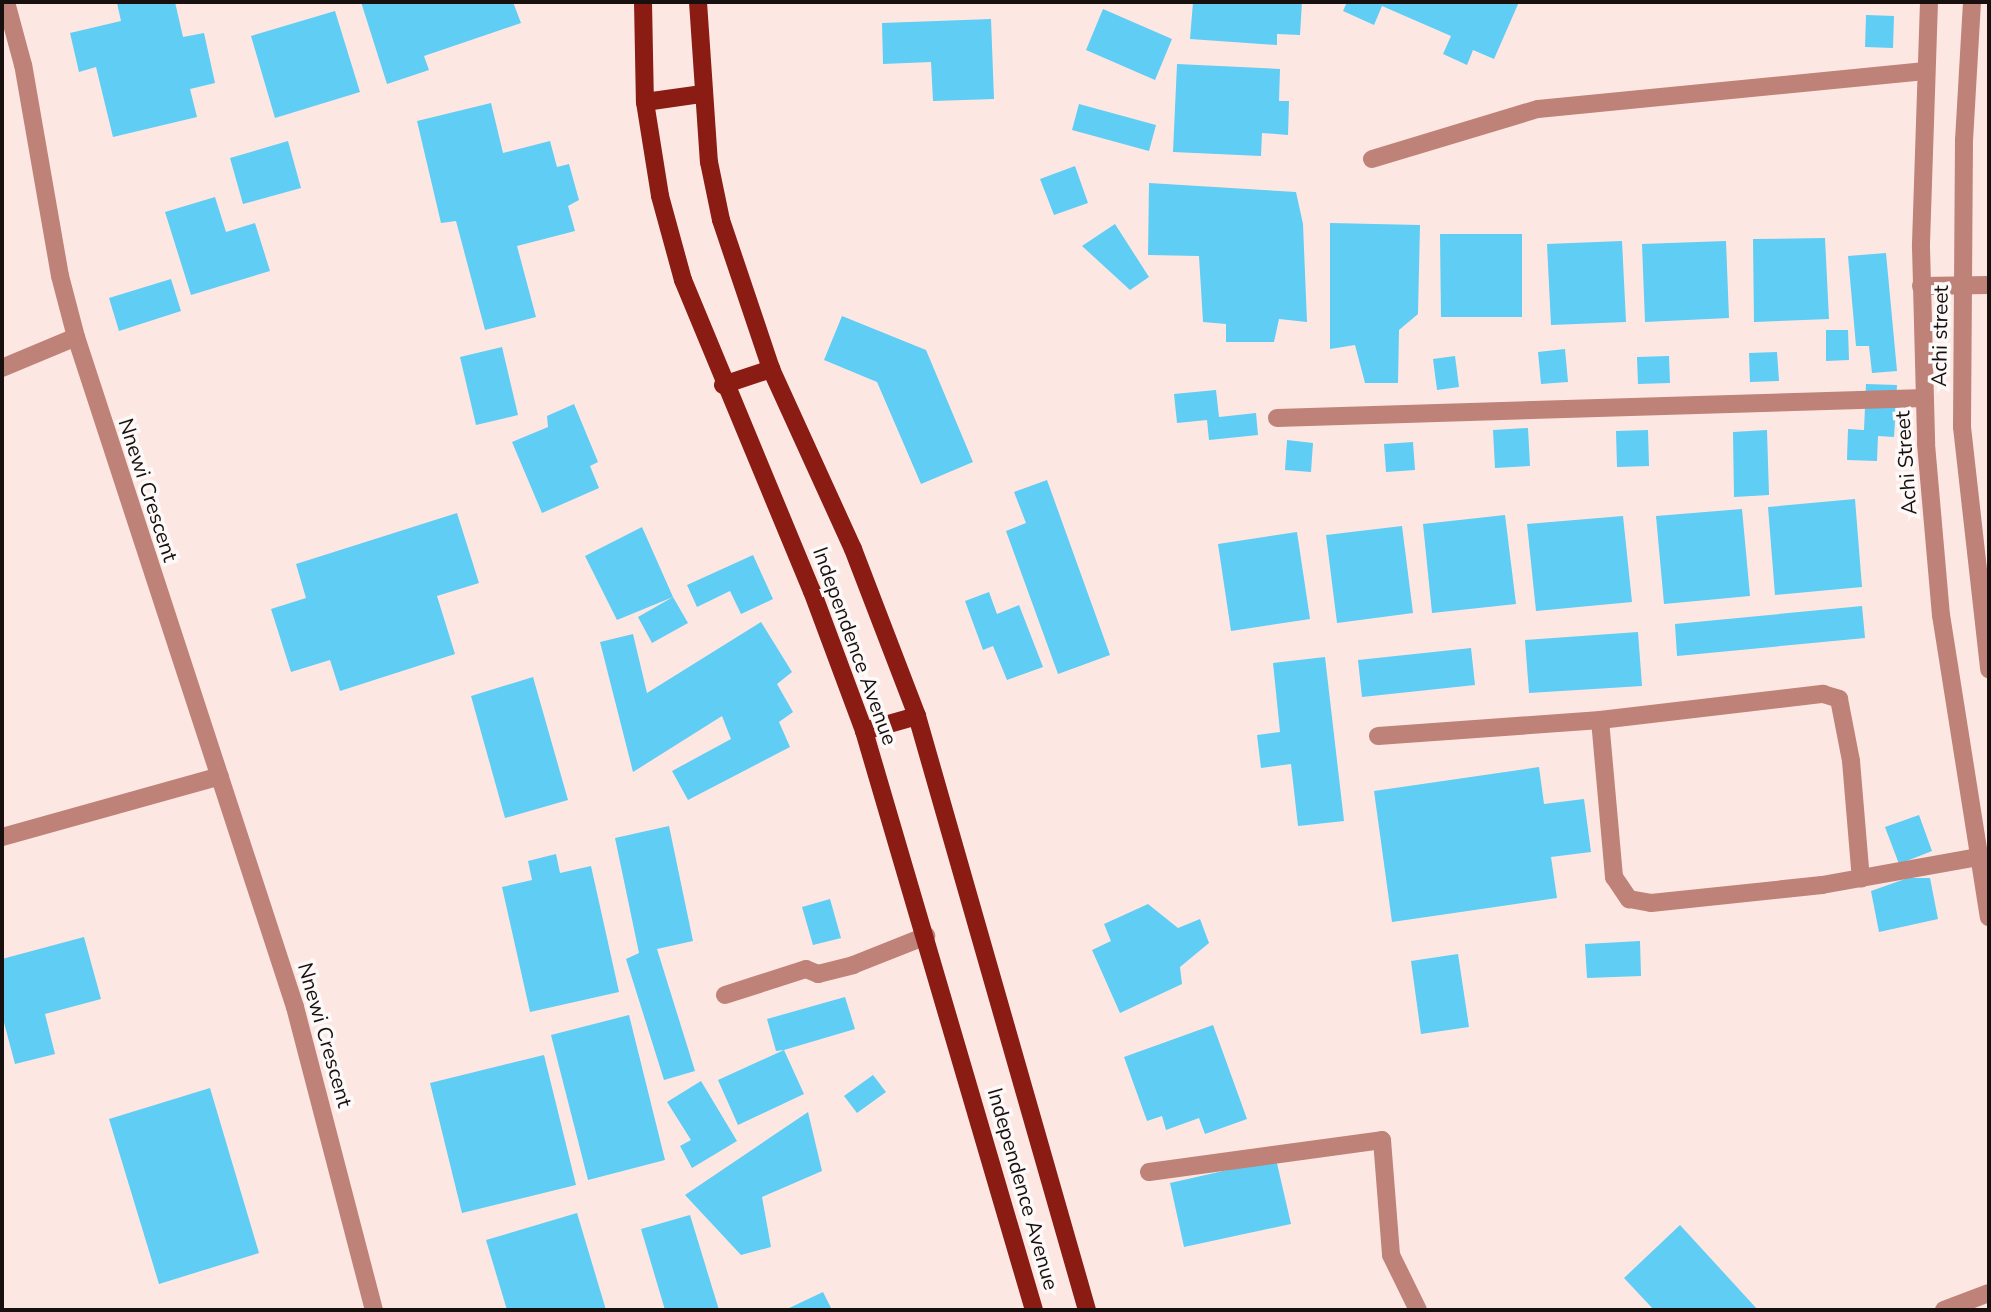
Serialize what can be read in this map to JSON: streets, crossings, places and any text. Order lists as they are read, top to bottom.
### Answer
{
  "streets": {
    "main road": ["Independence Avenue"],
    "street": ["Achi street", "Achi Street", "Nnewi Crescent"]
  }
}
